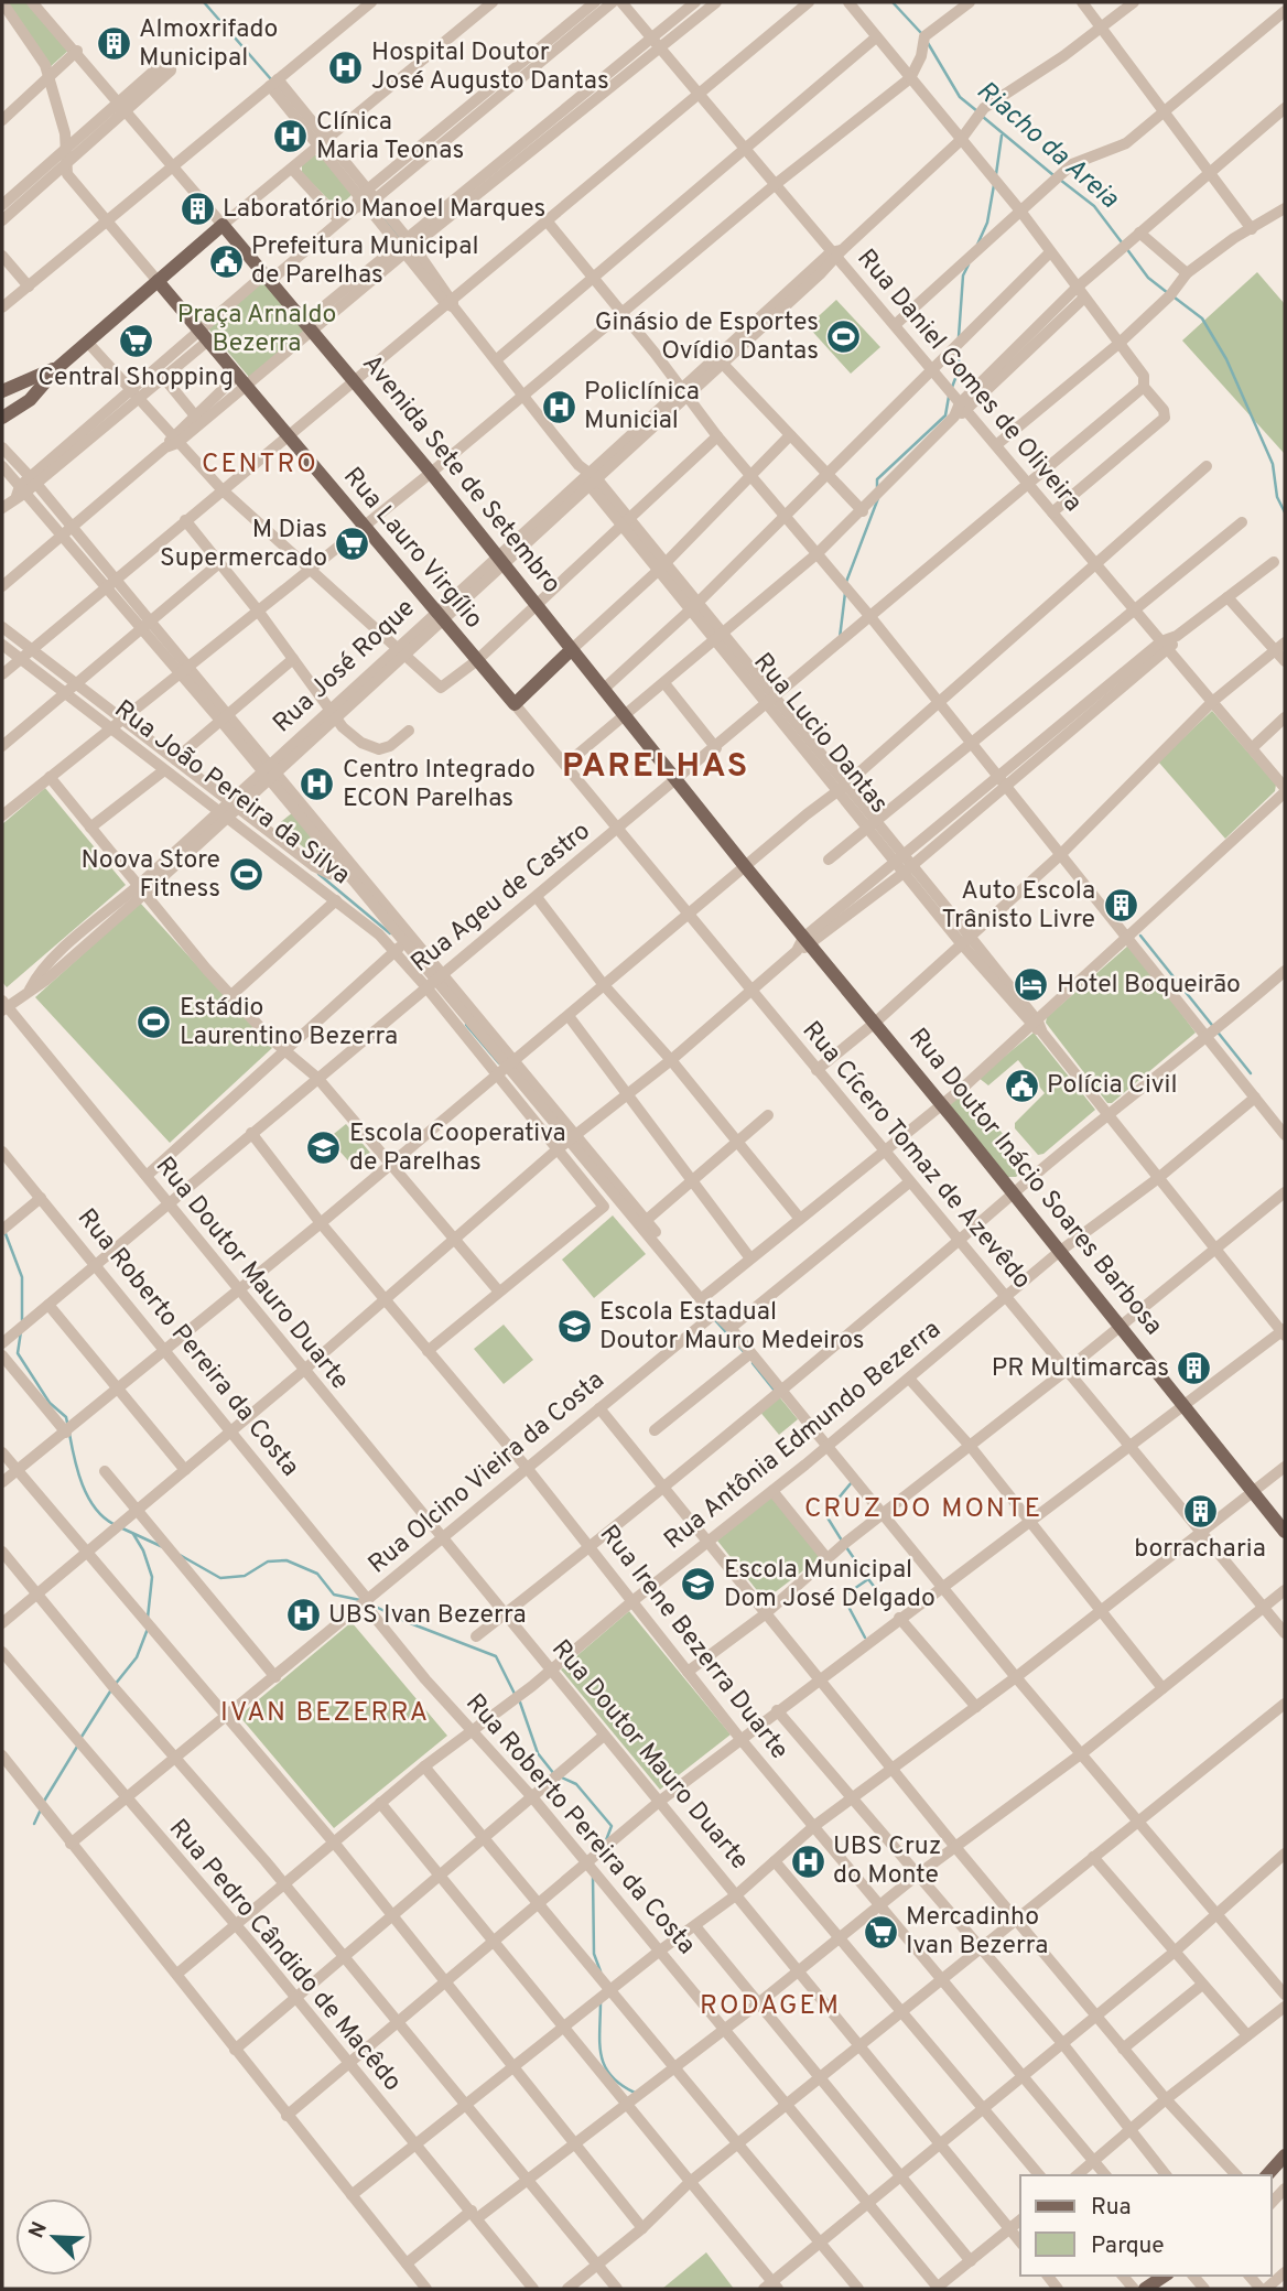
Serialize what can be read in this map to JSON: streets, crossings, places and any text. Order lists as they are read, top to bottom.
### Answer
{
  "streets": {
    "main road": ["Avenida Sete de Setembro", "Rua Lauro Virgílio", "Rua Doutor Inácio Soares Barbosa"],
    "street": [
      "Rua Daniel Gomes de Oliveira",
      "Rua José Roque",
      "Rua Lucio Dantas",
      "Rua João Pereira da Silva",
      "Rua Ageu de Castro",
      "Rua Cícero Tomaz de Azevêdo",
      "Rua Doutor Mauro Duarte",
      "Rua Roberto Pereira da Costa",
      "Rua Antônia Edmundo Bezerra",
      "Rua Olcino Vieira da Costa",
      "Rua Irene Bezerra Duarte",
      "Rua Pedro Cândido de Macêdo"
    ]
  },
  "crossings": [
    ["Rua Daniel Gomes de Oliveira", "Rua José Roque"],
    ["Rua Daniel Gomes de Oliveira", "Rua Ageu de Castro"],
    ["Avenida Sete de Setembro", "Rua José Roque"],
    ["Avenida Sete de Setembro", "Rua Ageu de Castro"],
    ["Avenida Sete de Setembro", "Rua Doutor Inácio Soares Barbosa"],
    ["Rua Lauro Virgílio", "Rua José Roque"],
    ["Rua Lauro Virgílio", "Rua Cícero Tomaz de Azevêdo"],
    ["Rua José Roque", "Rua Lucio Dantas"],
    ["Rua José Roque", "Rua João Pereira da Silva"],
    ["Rua José Roque", "Rua Doutor Mauro Duarte"],
    ["Rua Lucio Dantas", "Rua Ageu de Castro"],
    ["Rua Lucio Dantas", "Rua Antônia Edmundo Bezerra"],
    ["Rua João Pereira da Silva", "Rua Ageu de Castro"],
    ["Rua Ageu de Castro", "Rua Cícero Tomaz de Azevêdo"],
    ["Rua Ageu de Castro", "Rua Doutor Inácio Soares Barbosa"],
    ["Rua Ageu de Castro", "Rua Doutor Mauro Duarte"],
    ["Rua Ageu de Castro", "Rua Roberto Pereira da Costa"],
    ["Rua Ageu de Castro", "Rua Irene Bezerra Duarte"],
    ["Rua Cícero Tomaz de Azevêdo", "Rua Antônia Edmundo Bezerra"],
    ["Rua Doutor Inácio Soares Barbosa", "Rua Antônia Edmundo Bezerra"],
    ["Rua Doutor Mauro Duarte", "Rua Antônia Edmundo Bezerra"],
    ["Rua Doutor Mauro Duarte", "Rua Olcino Vieira da Costa"],
    ["Rua Roberto Pereira da Costa", "Rua Antônia Edmundo Bezerra"],
    ["Rua Roberto Pereira da Costa", "Rua Olcino Vieira da Costa"],
    ["Rua Antônia Edmundo Bezerra", "Rua Irene Bezerra Duarte"],
    ["Rua Antônia Edmundo Bezerra", "Rua Pedro Cândido de Macêdo"],
    ["Rua Olcino Vieira da Costa", "Rua Irene Bezerra Duarte"],
    ["Rua Olcino Vieira da Costa", "Rua Pedro Cândido de Macêdo"]
  ],
  "districts": [
    "CENTRO",
    "PARELHAS",
    "CRUZ DO MONTE",
    "IVAN BEZERRA",
    "RODAGEM"
  ],
  "water": ["Riacho da Areia"],
  "parks": ["Praça Arnaldo Bezerra"],
  "places": {
    "building": [
      "Almoxrifado Municipal",
      "Laboratório Manoel Marques",
      "Auto Escola Trânisto Livre",
      "PR Multimarcas",
      "borracharia"
    ],
    "hospital": [
      "Hospital Doutor José Augusto Dantas",
      "Clínica Maria Teonas",
      "Policlínica Municial",
      "Centro Integrado ECON Parelhas",
      "UBS Ivan Bezerra",
      "UBS Cruz do Monte"
    ],
    "public building": ["Prefeitura Municipal de Parelhas", "Polícia Civil"],
    "sports": ["Ginásio de Esportes Ovídio Dantas", "Noova Store Fitness", "Estádio Laurentino Bezerra"],
    "supermarket": ["Central Shopping", "M Dias Supermercado", "Mercadinho Ivan Bezerra"],
    "hotel": ["Hotel Boqueirão"],
    "school or university": ["Escola Cooperativa de Parelhas", "Escola Estadual Doutor Mauro Medeiros", "Escola Municipal Dom José Delgado"]
  },
  "legend": ["Rua", "Parque"],
  "north": "top left"
}
